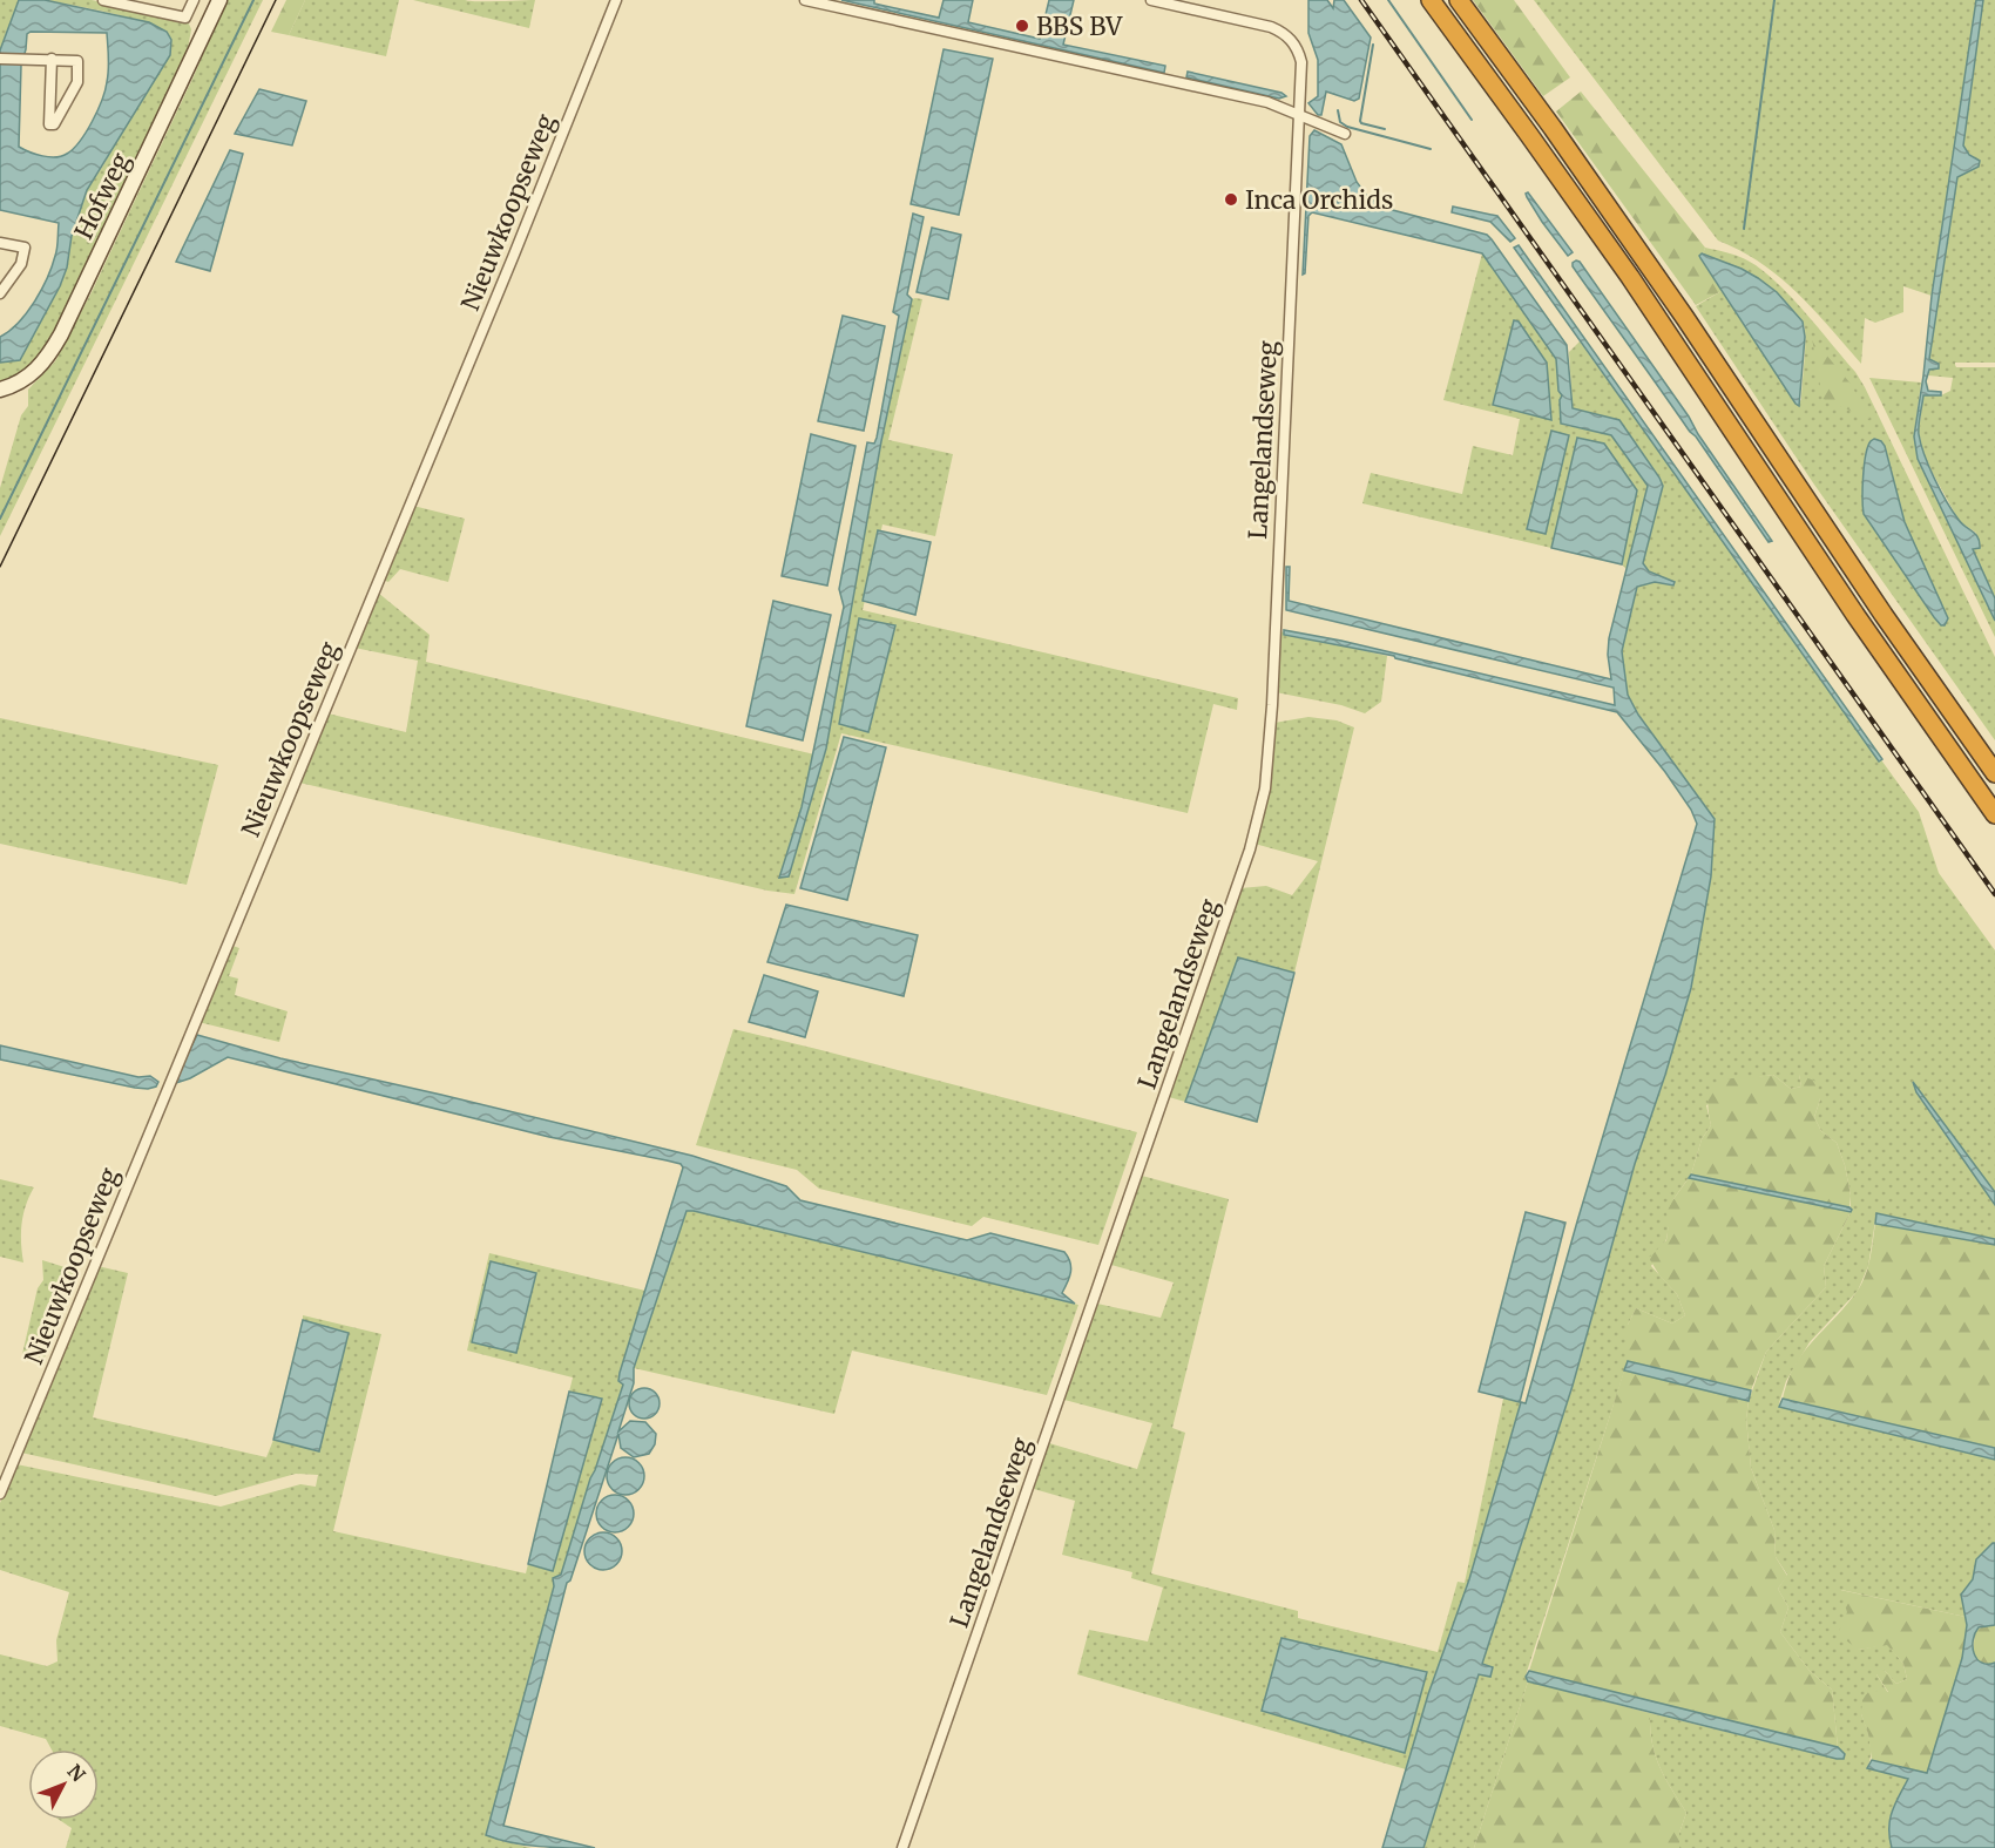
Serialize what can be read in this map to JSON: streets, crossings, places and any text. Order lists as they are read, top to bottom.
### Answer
{
  "streets": {
    "main road": ["Hofweg"],
    "street": ["Nieuwkoopseweg", "Langelandseweg"]
  },
  "places": ["BBS BV", "Inca Orchids"],
  "north": "top right"
}
